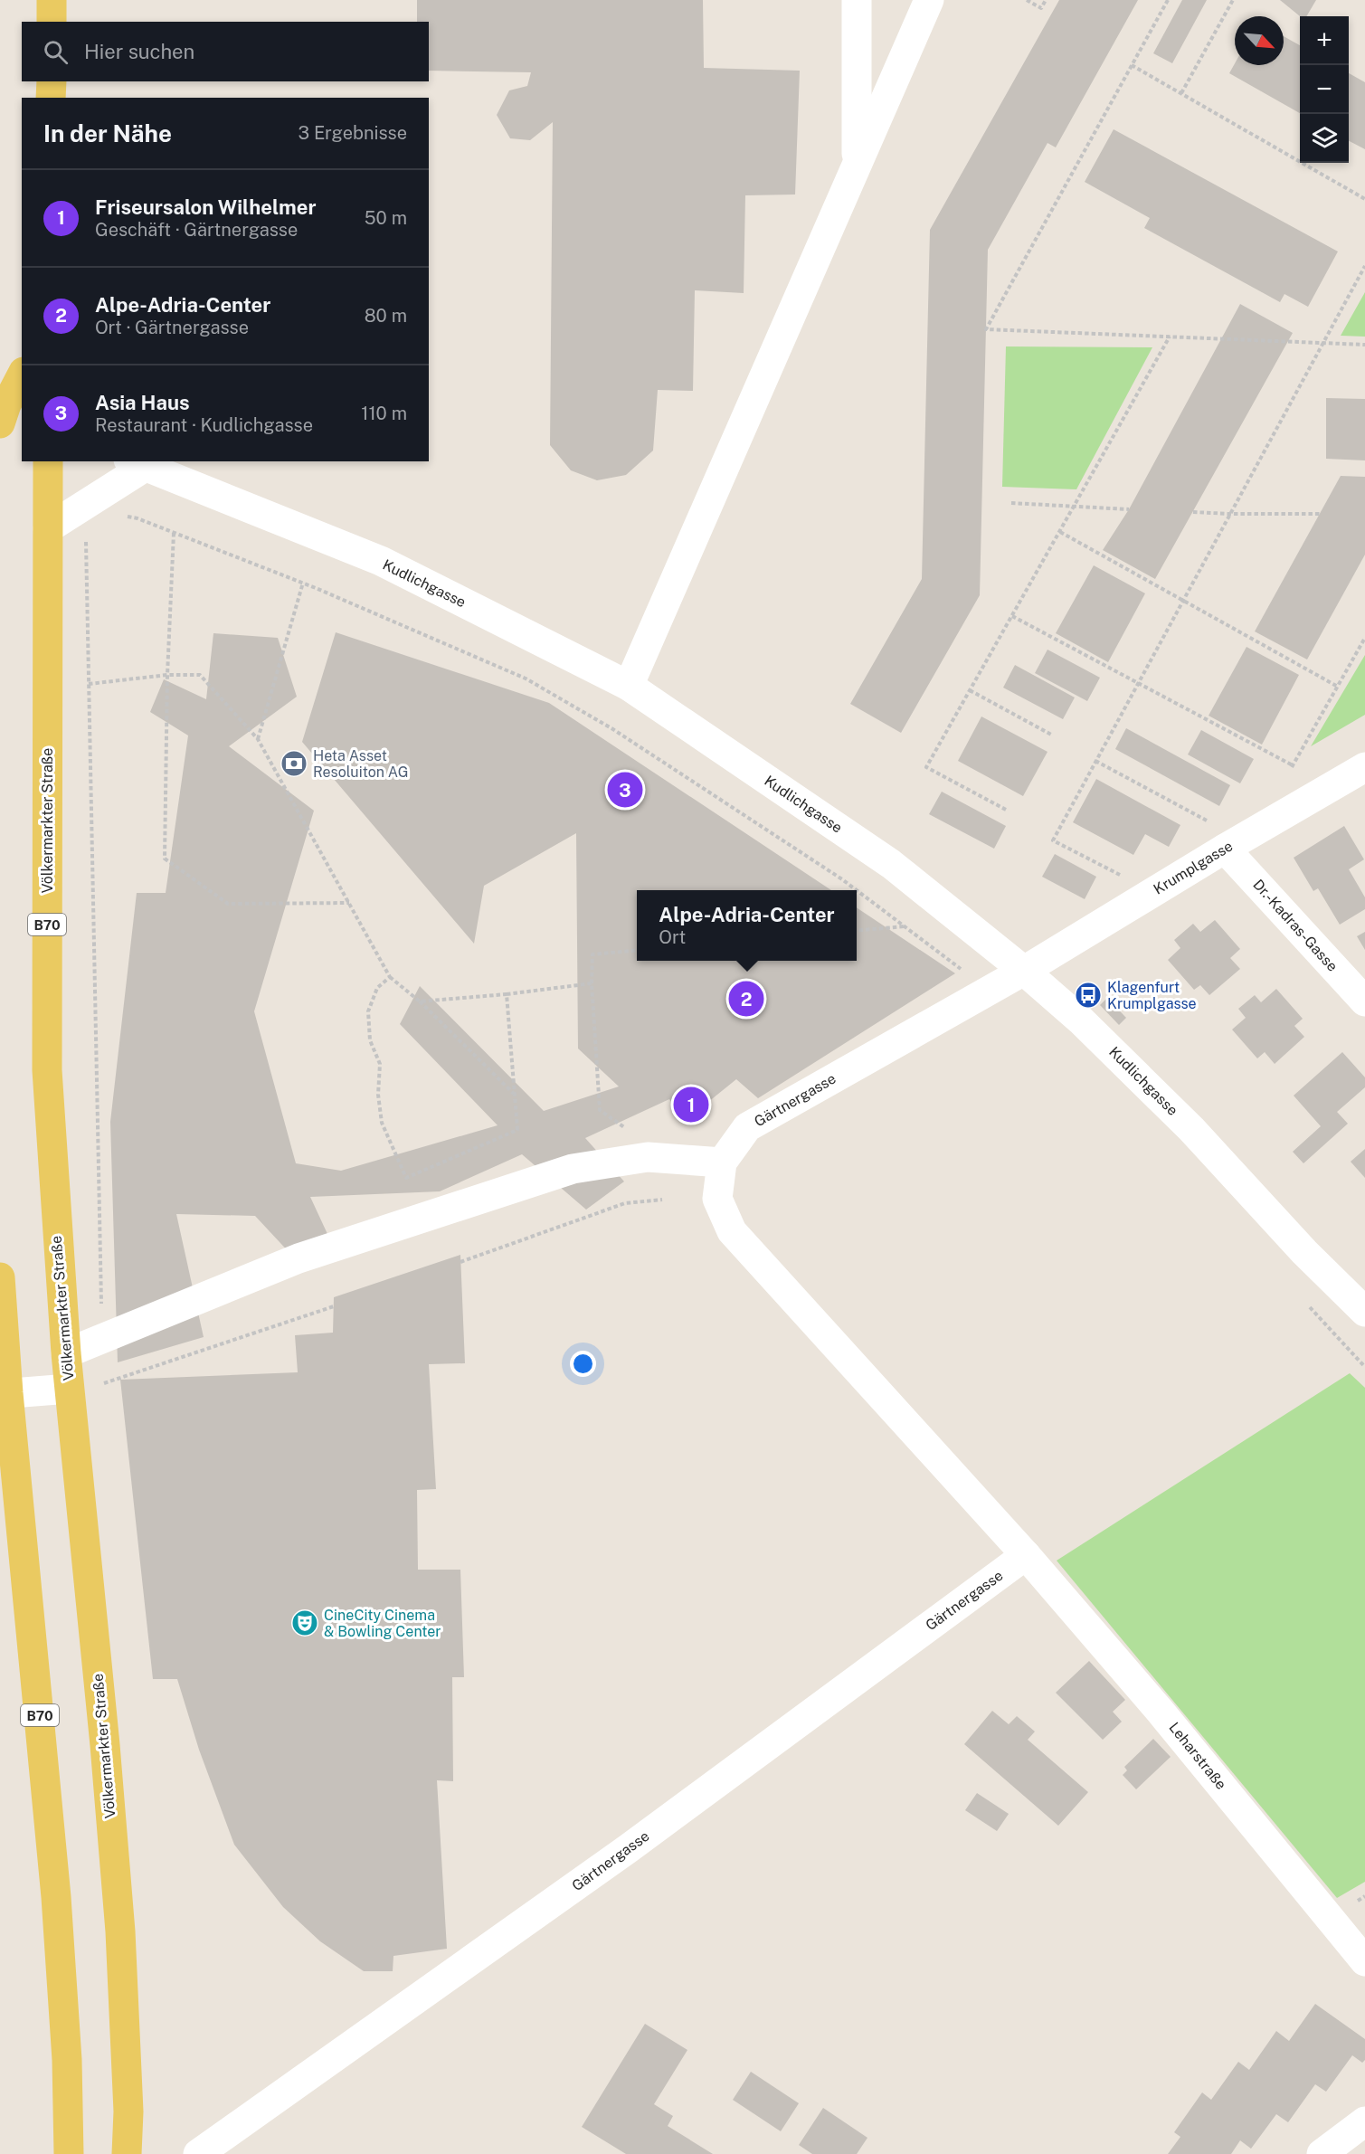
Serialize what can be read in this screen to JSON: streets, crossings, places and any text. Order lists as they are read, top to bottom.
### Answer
{
  "streets": {
    "main road": ["Völkermarkter Straße", "B70"],
    "street": [
      "Kudlichgasse",
      "Krumplgasse",
      "Dr.-Kadras-Gasse",
      "Gärtnergasse",
      "Leharstraße"
    ]
  },
  "crossings": [
    ["Kudlichgasse", "Krumplgasse"],
    ["Kudlichgasse", "Gärtnergasse"],
    ["Krumplgasse", "Dr.-Kadras-Gasse"],
    ["Krumplgasse", "Gärtnergasse"],
    ["Gärtnergasse", "Leharstraße"]
  ],
  "places": {
    "bank": ["Heta Asset Resoluiton AG"],
    "bus stop": ["Klagenfurt Krumplgasse"],
    "theatre": ["CineCity Cinema & Bowling Center"]
  },
  "north": "bottom right",
  "page": {
    "map_buttons": ["+", "−"],
    "search": "Hier suchen",
    "heading": ["In der Nähe", "3 Ergebnisse"],
    "list": [
      {
        "mark": "1",
        "name": "Friseursalon Wilhelmer",
        "note": "Geschäft · Gärtnergasse",
        "value": "50 m"
      },
      {
        "mark": "2",
        "name": "Alpe-Adria-Center",
        "note": "Ort · Gärtnergasse",
        "value": "80 m"
      },
      {
        "mark": "3",
        "name": "Asia Haus",
        "note": "Restaurant · Kudlichgasse",
        "value": "110 m"
      }
    ],
    "pins": ["3", "2", "1"],
    "popup": ["Alpe-Adria-Center", "Ort"]
  }
}
